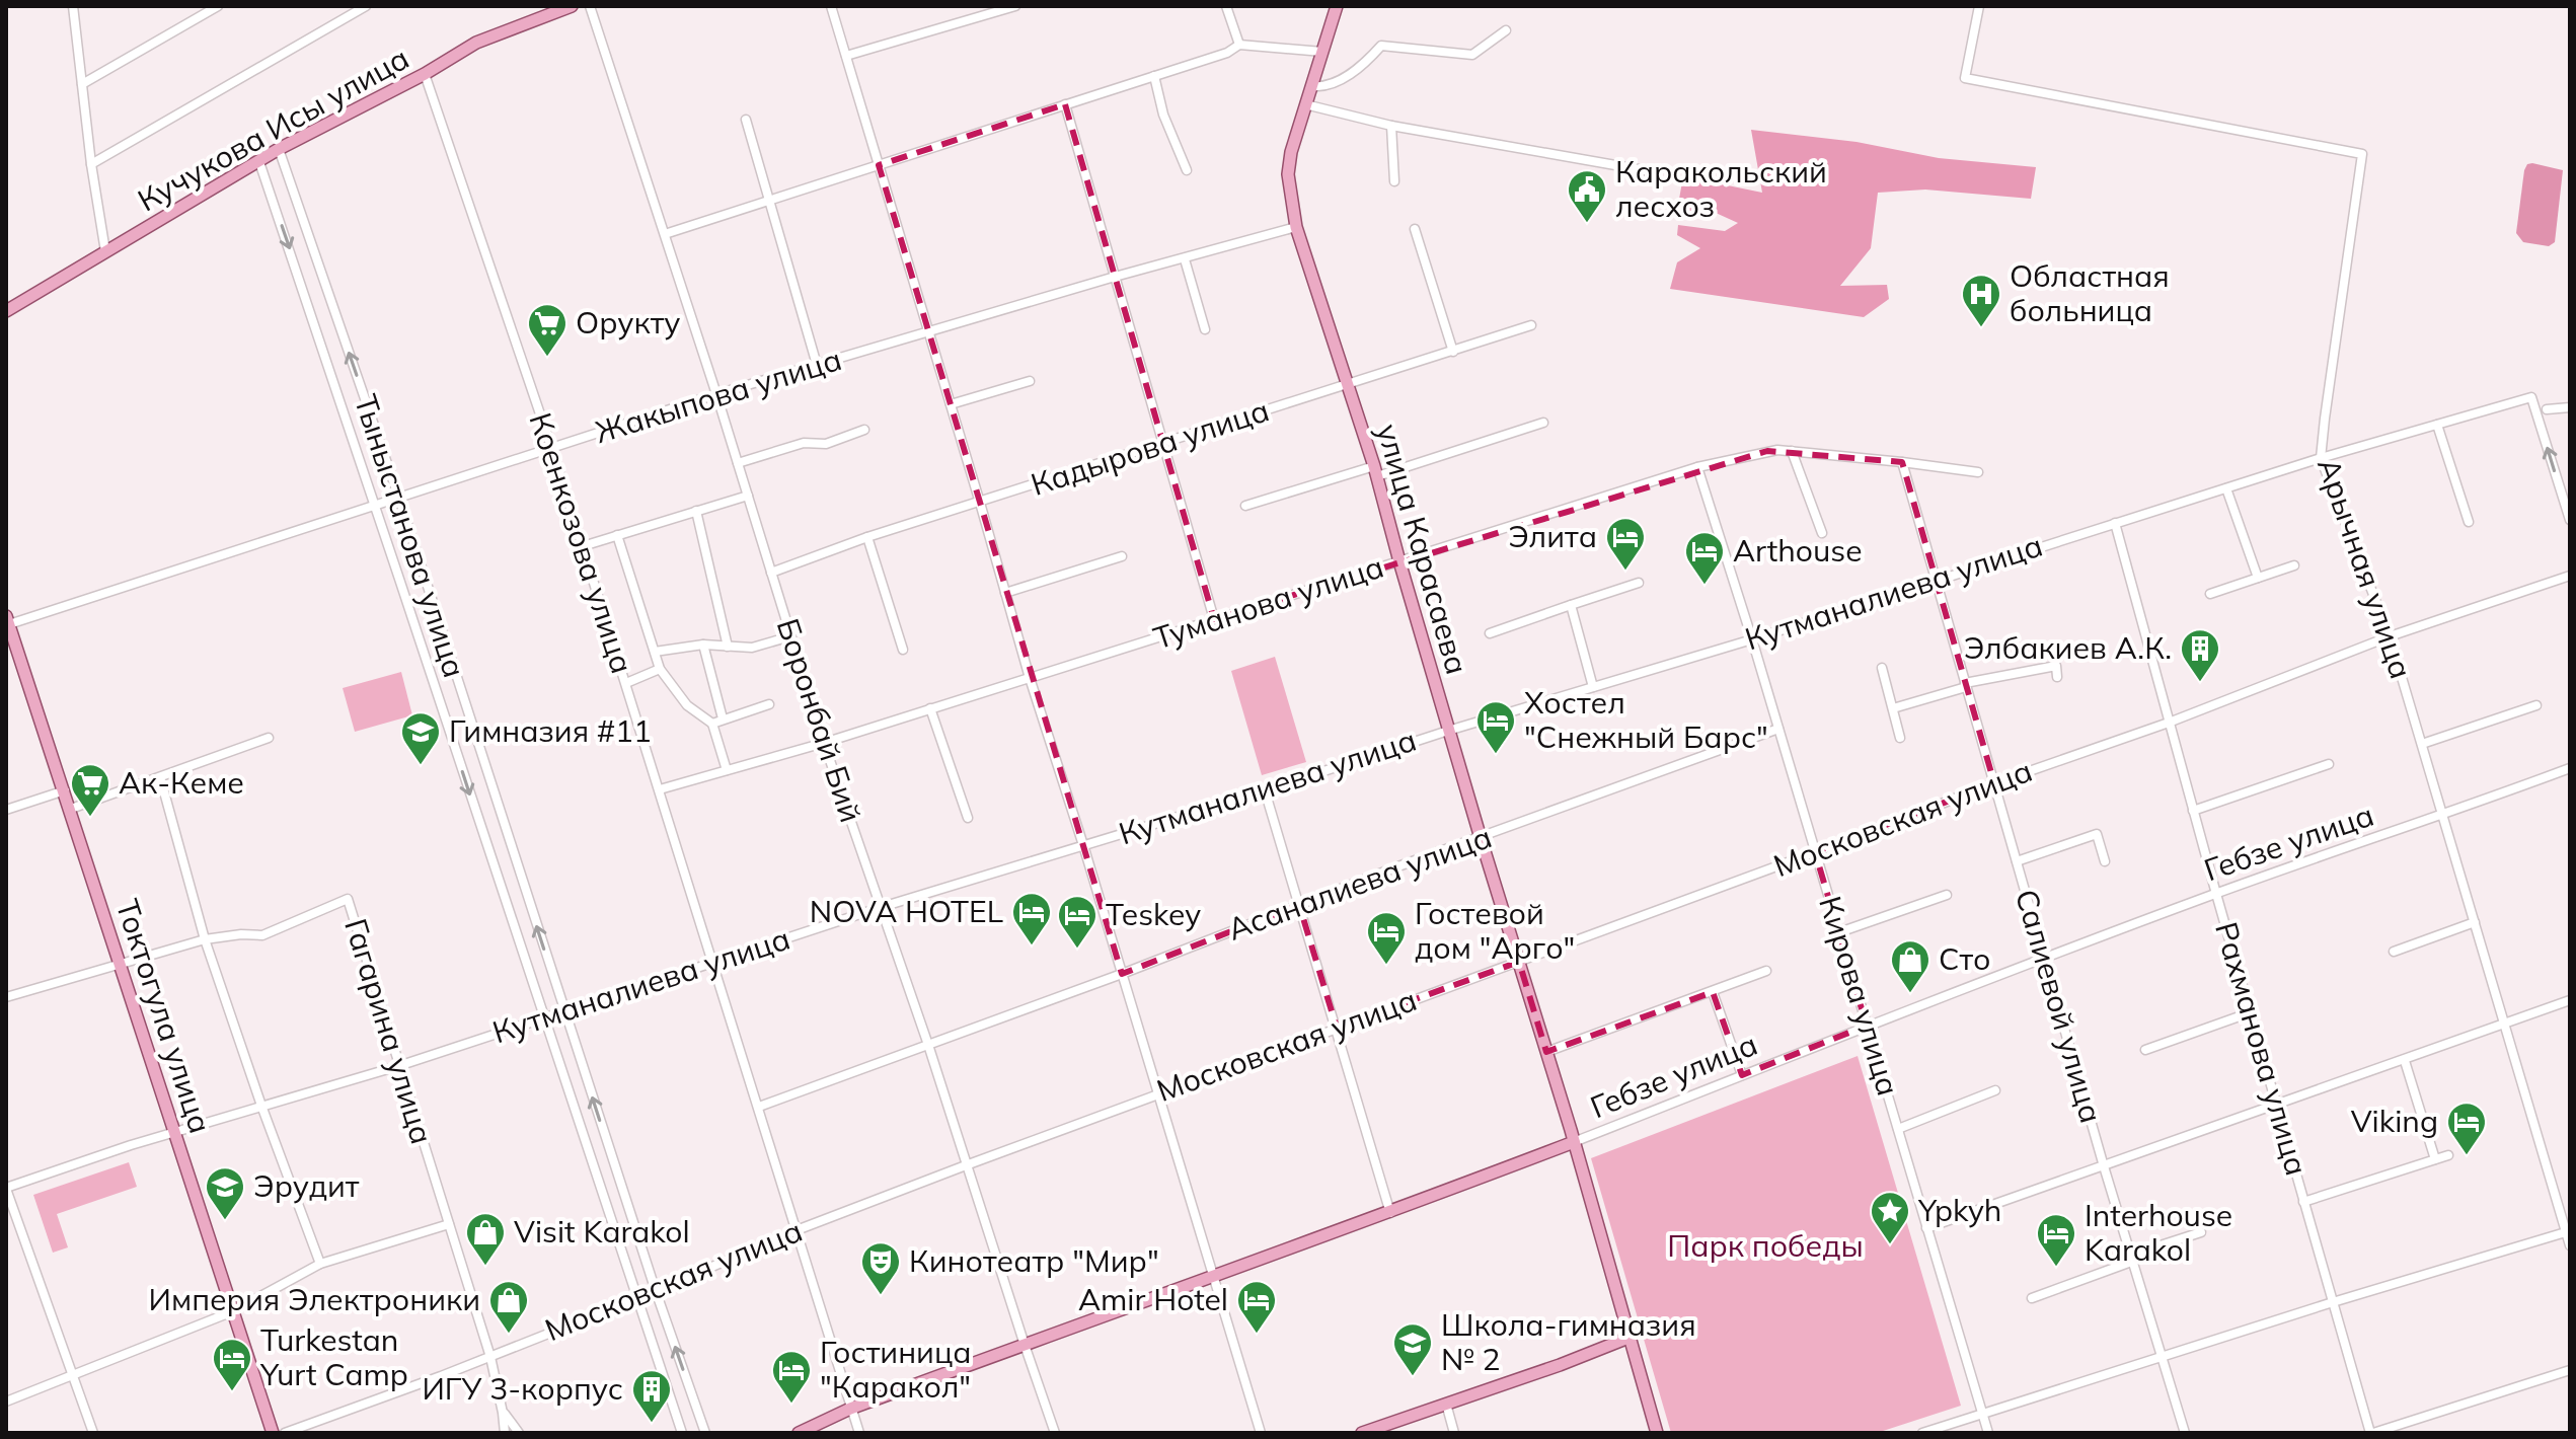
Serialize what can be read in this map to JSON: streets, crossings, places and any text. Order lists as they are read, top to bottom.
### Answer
{
  "streets": {
    "main road": [
      "Кучукова Исы улица",
      "улица Карасаева",
      "Гебзе улица",
      "Токтогула улица"
    ],
    "street": [
      "Жакыпова улица",
      "Кадырова улица",
      "Тыныстанова улица",
      "Коенкозова улица",
      "Арычная улица",
      "Кутманалиева улица",
      "Туманова улица",
      "Боронбай Бий",
      "Московская улица",
      "Асаналиева улица",
      "Кирова улица",
      "Салиевой улица",
      "Гагарина улица",
      "Рахманова улица"
    ]
  },
  "crossings": [
    ["Кучукова Исы улица", "Тыныстанова улица"],
    ["Кучукова Исы улица", "Коенкозова улица"],
    ["Жакыпова улица", "Тыныстанова улица"],
    ["Жакыпова улица", "Коенкозова улица"],
    ["Жакыпова улица", "улица Карасаева"],
    ["Жакыпова улица", "Боронбай Бий"],
    ["Жакыпова улица", "Токтогула улица"],
    ["Кадырова улица", "улица Карасаева"],
    ["Кадырова улица", "Боронбай Бий"],
    ["Тыныстанова улица", "Кутманалиева улица"],
    ["Тыныстанова улица", "Московская улица"],
    ["Коенкозова улица", "Кутманалиева улица"],
    ["Коенкозова улица", "Туманова улица"],
    ["Коенкозова улица", "Московская улица"],
    ["Коенкозова улица", "Гебзе улица"],
    ["Коенкозова улица", "Асаналиева улица"],
    ["улица Карасаева", "Кутманалиева улица"],
    ["улица Карасаева", "Туманова улица"],
    ["улица Карасаева", "Московская улица"],
    ["улица Карасаева", "Гебзе улица"],
    ["улица Карасаева", "Асаналиева улица"],
    ["Арычная улица", "Кутманалиева улица"],
    ["Арычная улица", "Московская улица"],
    ["Арычная улица", "Гебзе улица"],
    ["Кутманалиева улица", "Боронбай Бий"],
    ["Кутманалиева улица", "Кирова улица"],
    ["Кутманалиева улица", "Салиевой улица"],
    ["Кутманалиева улица", "Токтогула улица"],
    ["Кутманалиева улица", "Гагарина улица"],
    ["Кутманалиева улица", "Рахманова улица"],
    ["Туманова улица", "Боронбай Бий"],
    ["Туманова улица", "Кирова улица"],
    ["Туманова улица", "Салиевой улица"],
    ["Боронбай Бий", "Московская улица"],
    ["Боронбай Бий", "Гебзе улица"],
    ["Боронбай Бий", "Асаналиева улица"],
    ["Московская улица", "Кирова улица"],
    ["Московская улица", "Салиевой улица"],
    ["Московская улица", "Гагарина улица"],
    ["Московская улица", "Рахманова улица"],
    ["Гебзе улица", "Кирова улица"],
    ["Гебзе улица", "Салиевой улица"],
    ["Гебзе улица", "Рахманова улица"],
    ["Асаналиева улица", "Кирова улица"],
    ["Токтогула улица", "Гагарина улица"]
  ],
  "parks": ["Парк победы"],
  "places": {
    "public building": ["Каракольский лесхоз"],
    "hospital": ["Областная больница"],
    "supermarket": ["Орукту", "Ак-Кеме"],
    "hotel": [
      "Элита",
      "Arthouse",
      "Хостел \"Снежный Барс\"",
      "NOVA HOTEL",
      "Teskey",
      "Гостевой дом \"Арго\"",
      "Viking",
      "Interhouse Karakol",
      "Amir Hotel",
      "Turkestan Yurt Camp",
      "Гостиница \"Каракол\""
    ],
    "building": ["Элбакиев А.К.", "ИГУ 3-корпус"],
    "school or university": ["Гимназия #11", "Эрудит", "Школа-гимназия № 2"],
    "shop": ["Сто", "Visit Karakol", "Империя Электроники"],
    "place": ["Ypkyh"],
    "theatre": ["Кинотеатр \"Мир\""]
  }
}
